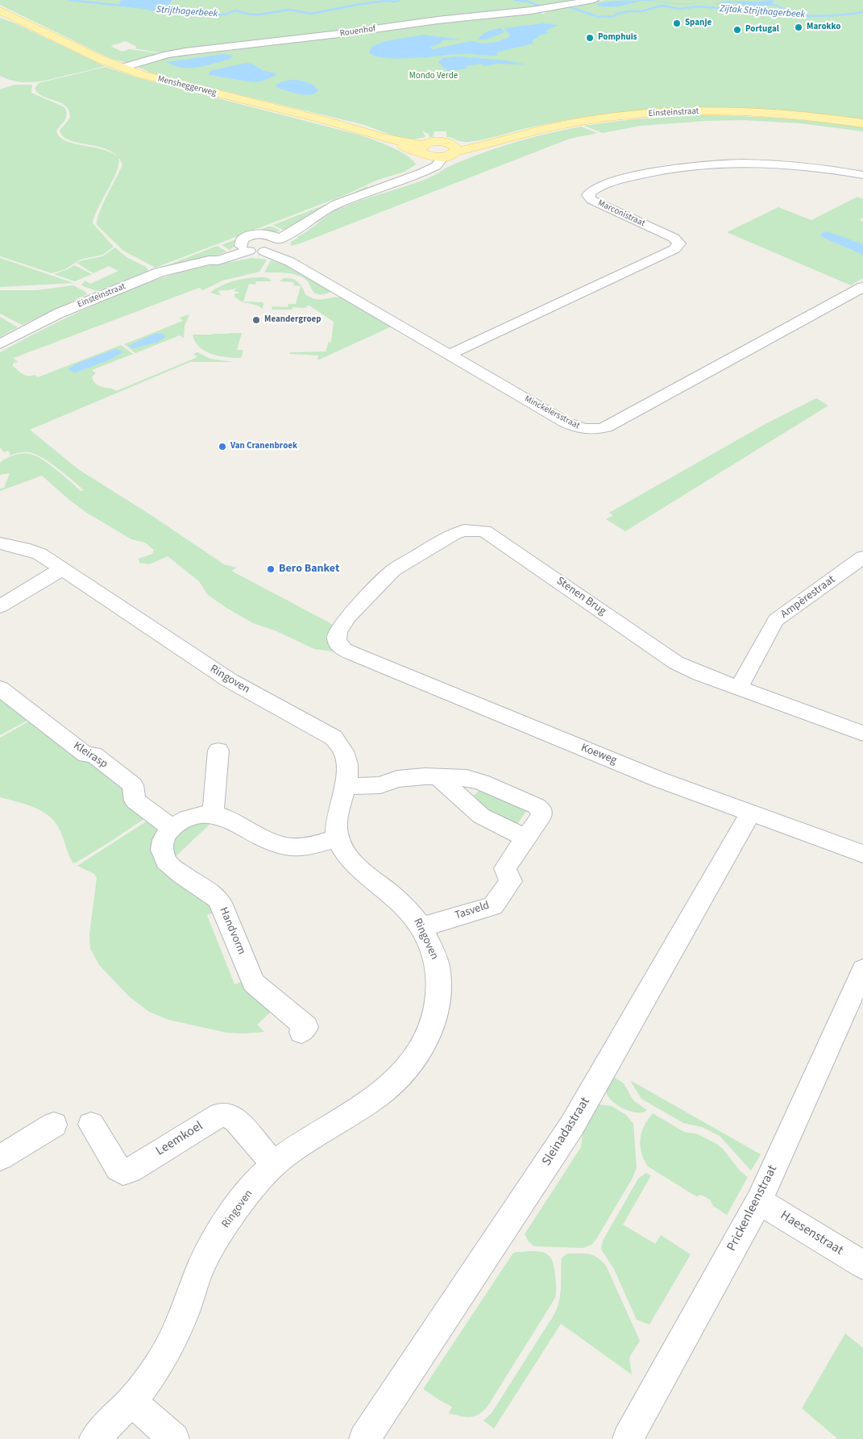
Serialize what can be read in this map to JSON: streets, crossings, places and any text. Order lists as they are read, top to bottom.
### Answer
{
  "streets": {
    "main road": ["Mensheggerweg", "Einsteinstraat"],
    "street": [
      "Rouenhof",
      "Marconistraat",
      "Minckelersstraat",
      "Stenen Brug",
      "Ampèrestraat",
      "Ringoven",
      "Koeweg",
      "Kleirasp",
      "Tasveld",
      "Handvorm",
      "Sleinadastraat",
      "Leemkoel",
      "Prickenleenstraat",
      "Haesenstraat"
    ]
  },
  "crossings": [
    ["Rouenhof", "Mensheggerweg"],
    ["Einsteinstraat", "Minckelersstraat"],
    ["Marconistraat", "Minckelersstraat"],
    ["Stenen Brug", "Ampèrestraat"],
    ["Stenen Brug", "Koeweg"],
    ["Ringoven", "Tasveld"],
    ["Ringoven", "Leemkoel"],
    ["Koeweg", "Sleinadastraat"],
    ["Kleirasp", "Handvorm"],
    ["Prickenleenstraat", "Haesenstraat"]
  ],
  "water": ["Strijthagerbeek", "Zijtak Strijthagerbeek"],
  "parks": ["Mondo Verde"],
  "places": [
    "Spanje",
    "Marokko",
    "Portugal",
    "Pomphuis",
    "Meandergroep",
    "Van Cranenbroek",
    "Bero Banket"
  ]
}
